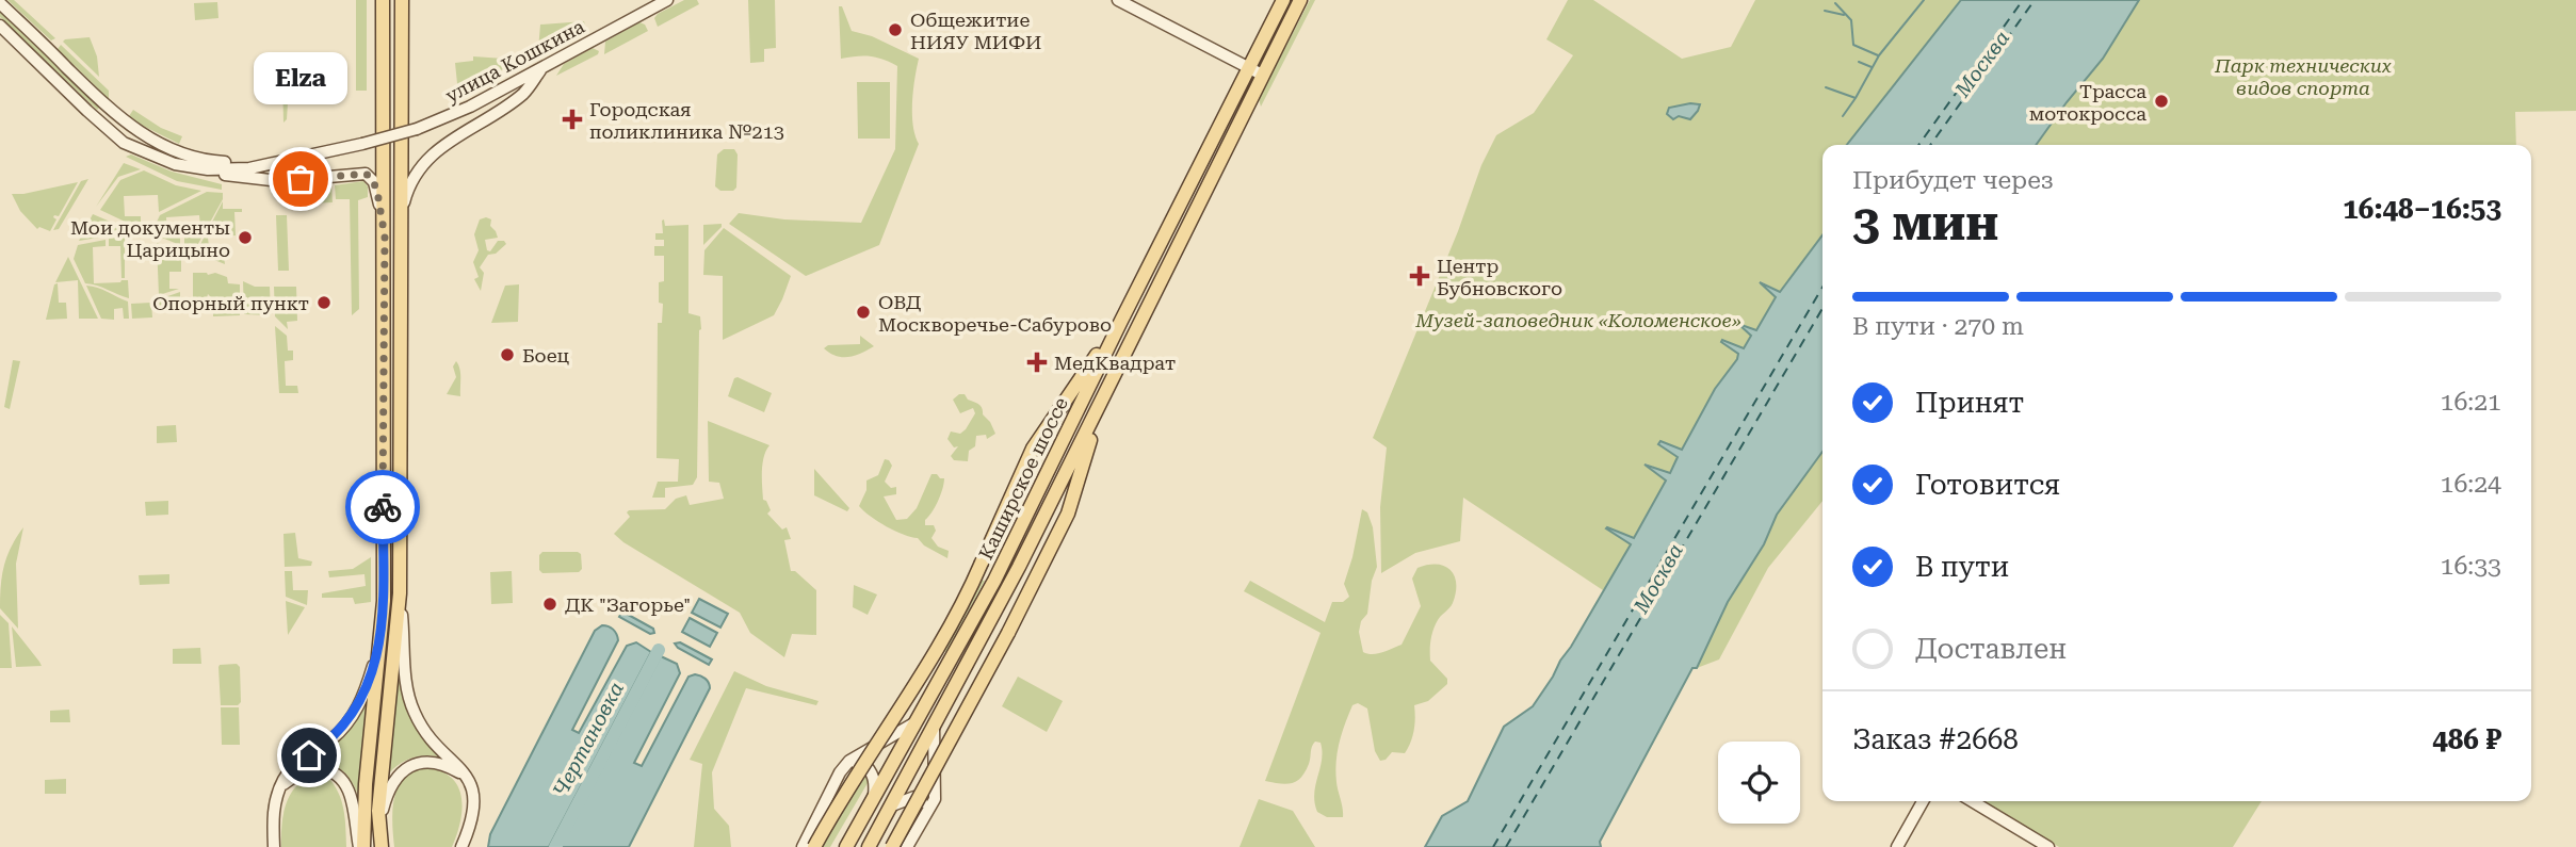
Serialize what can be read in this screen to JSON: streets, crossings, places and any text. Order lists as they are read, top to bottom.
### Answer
{
  "streets": {
    "main road": ["улица Кошкина", "Каширское шоссе"]
  },
  "water": ["Москва", "Чертановка"],
  "parks": ["Парк технических видов спорта", "Музей-заповедник «Коломенское»"],
  "places": {
    "other": [
      "Общежитие НИЯУ МИФИ",
      "Трасса мотокросса",
      "Elza",
      "Мои документы Царицыно",
      "Опорный пункт",
      "ОВД Москворечье-Сабурово",
      "Боец",
      "ДК \"Загорье\""
    ],
    "health": ["Городская поликлиника №213", "Центр Бубновского", "МедКвадрат"]
  },
  "page": {
    "bubble": "Elza",
    "heading": ["3 мин", "Прибудет через", "16:48–16:53"],
    "panel": ["Заказ #2668", "486 ₽"],
    "bar": "В пути · 270 m",
    "list": [
      ["Принят", "16:21"],
      ["Готовится", "16:24"],
      ["В пути", "16:33"],
      "Доставлен"
    ]
  }
}
